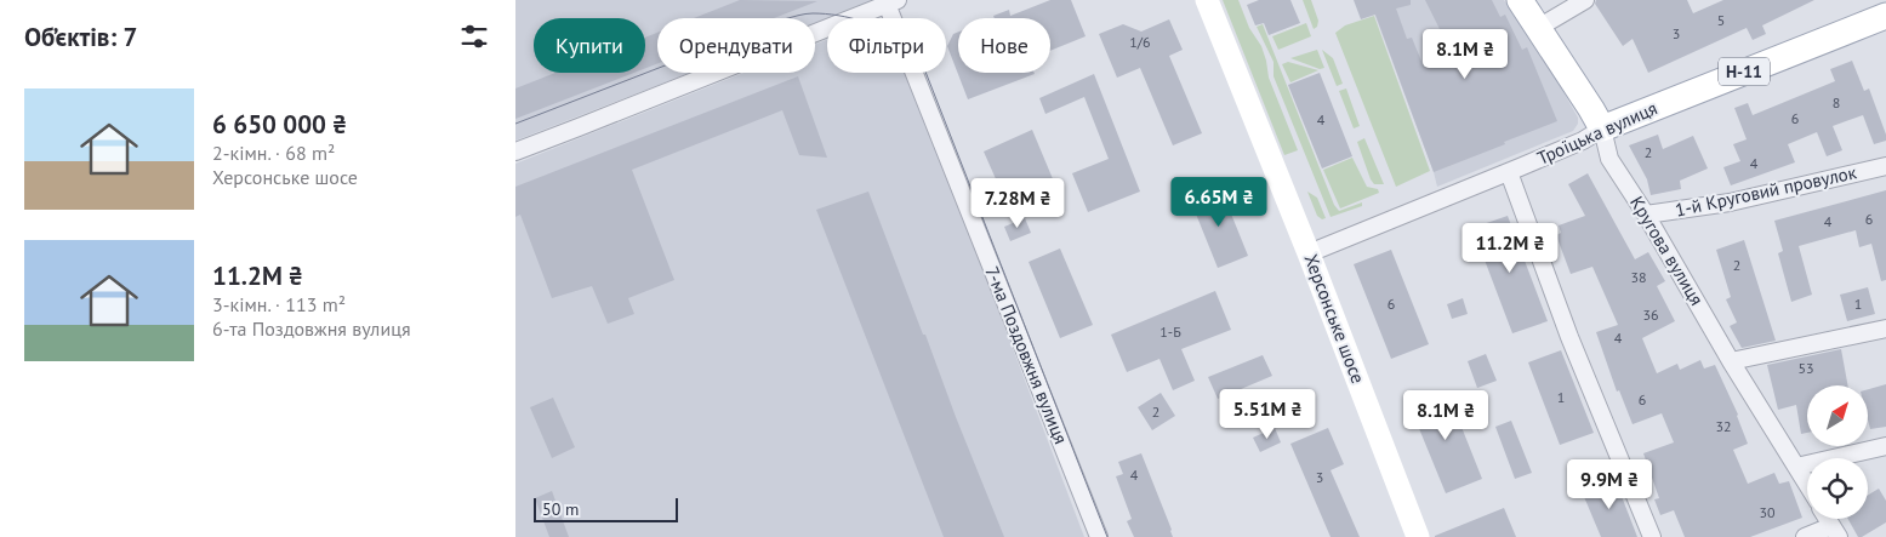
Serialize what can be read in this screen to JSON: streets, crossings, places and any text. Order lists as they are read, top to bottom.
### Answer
{
  "streets": {
    "main road": [
      "Н-11",
      "Троїцька вулиця",
      "Кругова вулиця",
      "Херсонське шосе"
    ],
    "street": ["1-й Круговий провулок", "7-ма Поздовжня вулиця"]
  },
  "crossings": [
    ["Троїцька вулиця", "Кругова вулиця"],
    ["Троїцька вулиця", "Херсонське шосе"],
    ["1-й Круговий провулок", "Кругова вулиця"]
  ],
  "house_numbers": [
    "5",
    "3",
    "1/6",
    "8",
    "6",
    "4",
    "2",
    "4",
    "6",
    "4",
    "2",
    "38",
    "6",
    "1",
    "36",
    "1-Б",
    "4",
    "53",
    "1",
    "6",
    "2",
    "32",
    "4",
    "3",
    "30"
  ],
  "scale_bar": "50 m",
  "north": "top right",
  "page": {
    "heading": "Об’єктів: 7",
    "chip": [
      "Купити",
      "Орендувати",
      "Фільтри",
      "Нове"
    ],
    "price": [
      "8.1M ₴",
      "6.65M ₴",
      "7.28M ₴",
      "11.2M ₴",
      "5.51M ₴",
      "8.1M ₴",
      "9.9M ₴"
    ],
    "list": [
      {
        "name": "6 650 000 ₴",
        "note": "2-кімн. · 68 m² · Херсонське шосе"
      },
      {
        "name": "11.2M ₴",
        "note": "3-кімн. · 113 m² · 6-та Поздовжня вулиця"
      }
    ],
    "scale": "50 m"
  }
}
